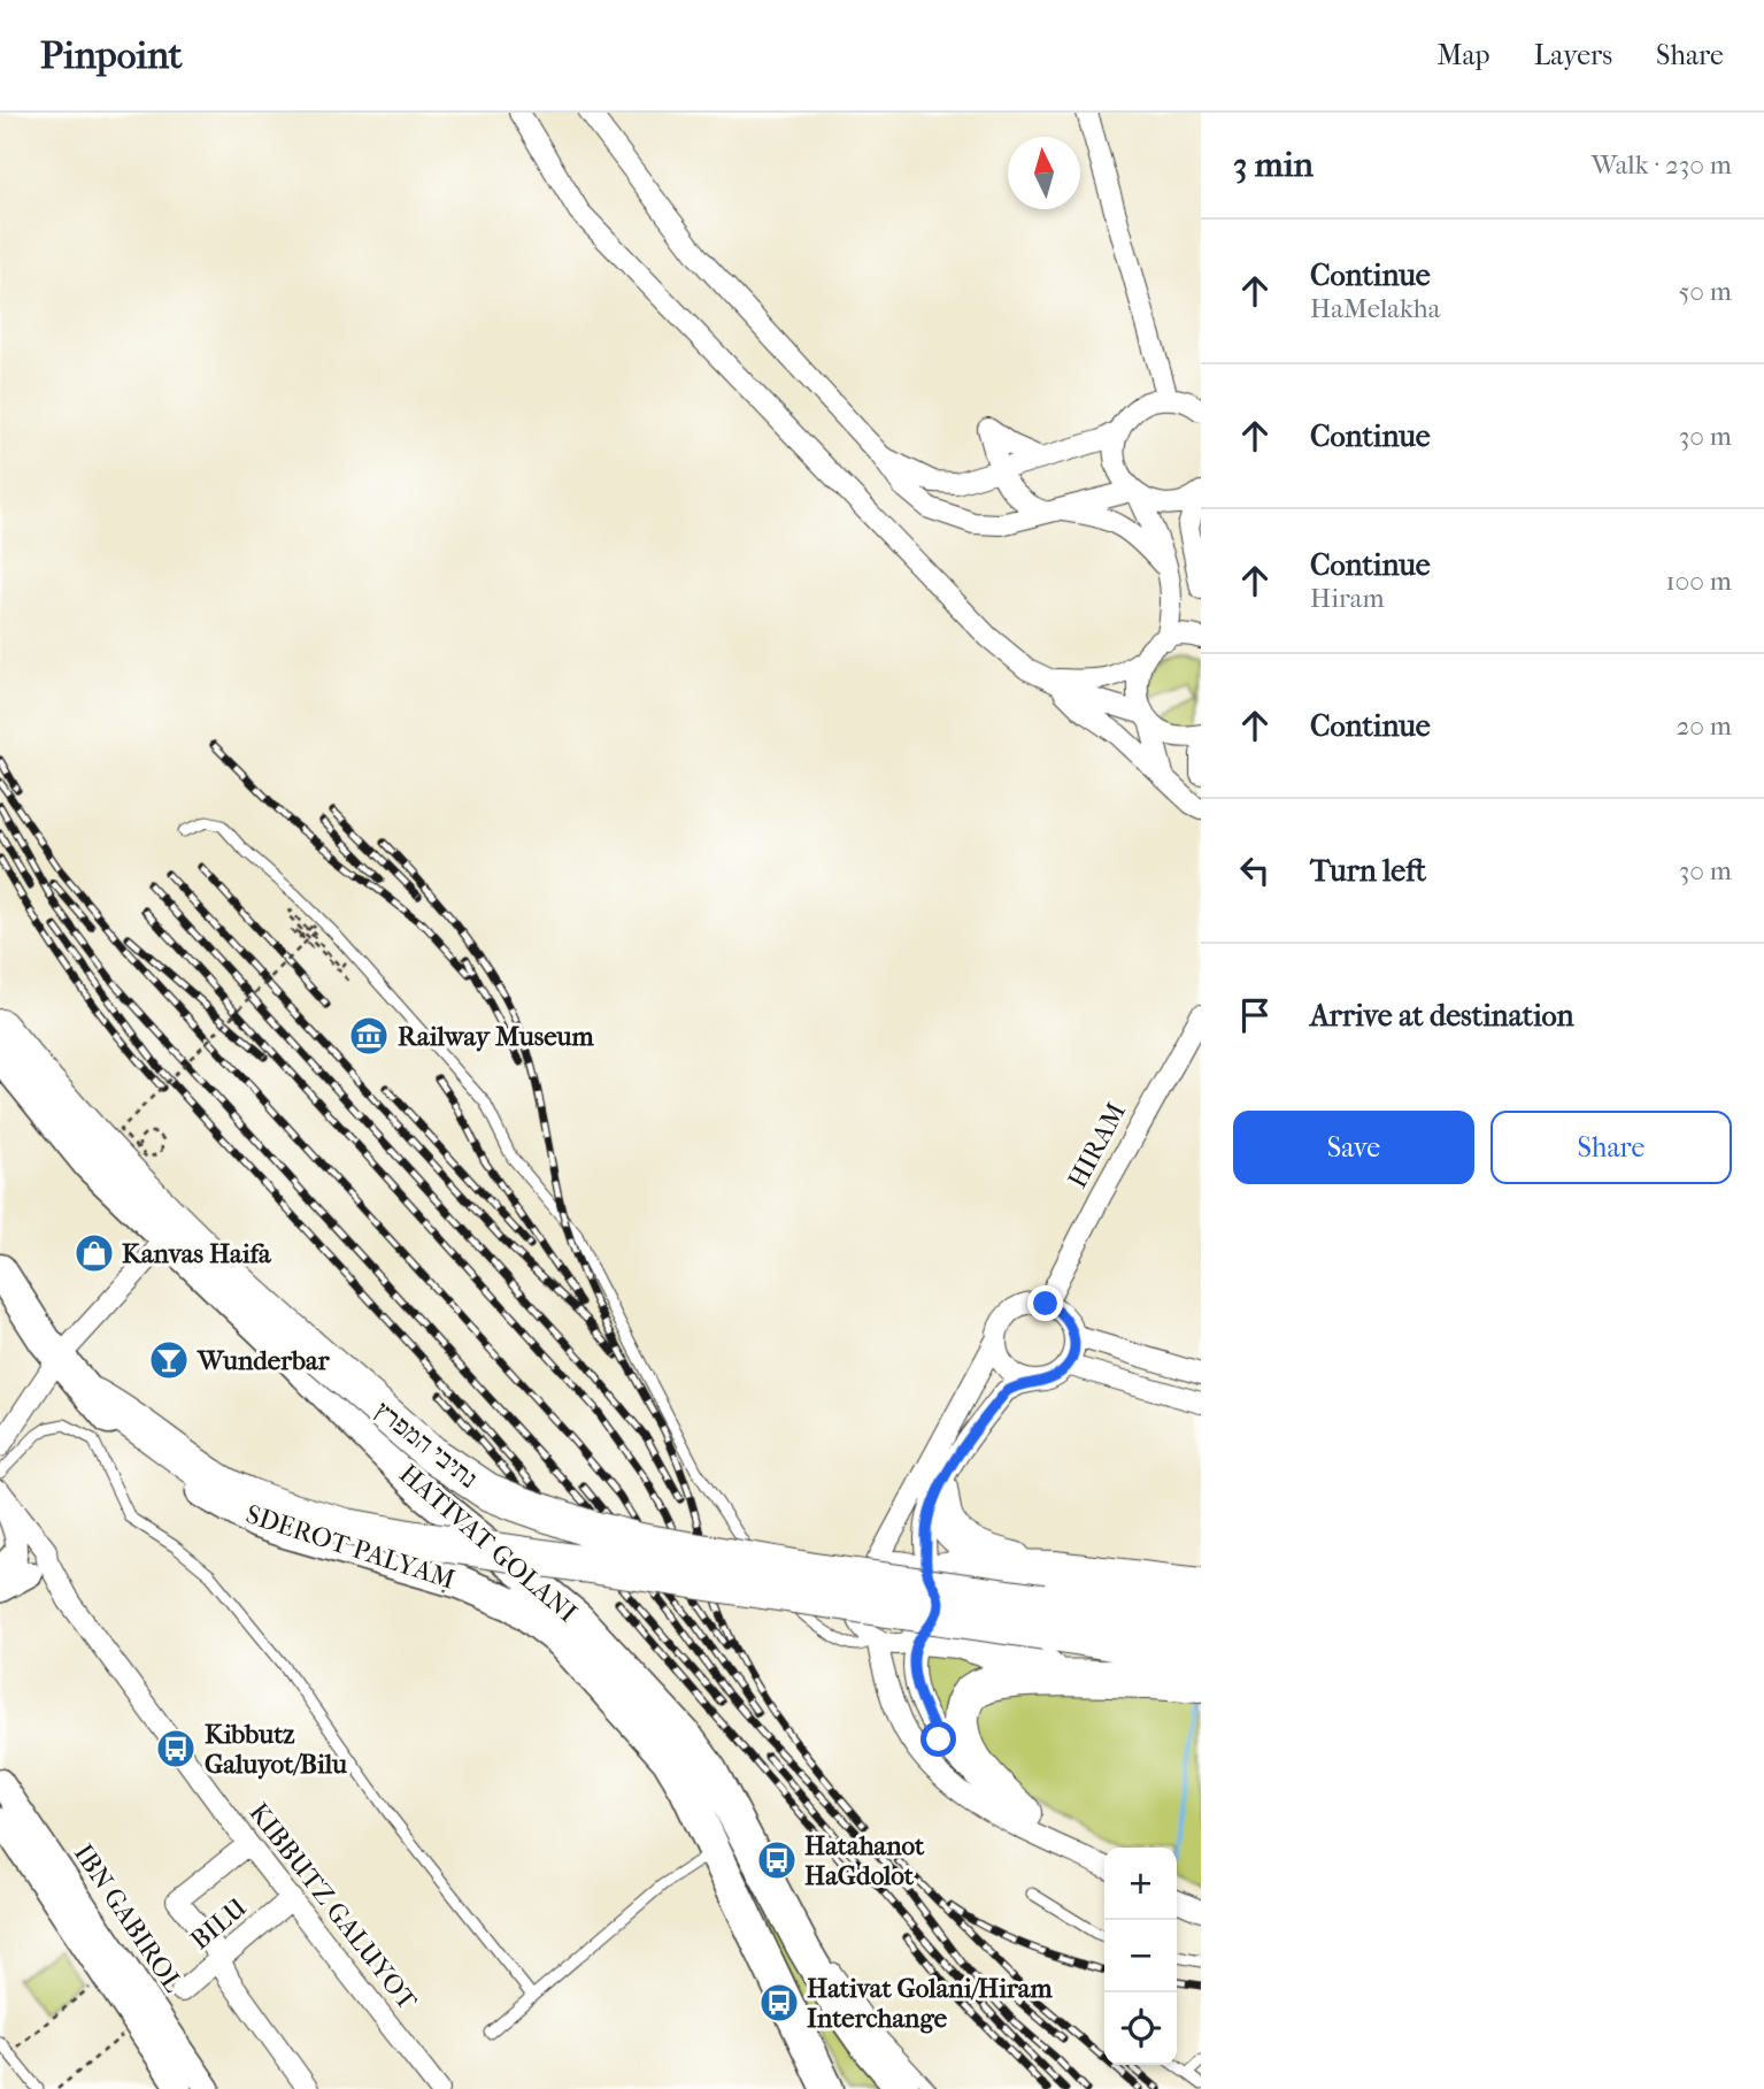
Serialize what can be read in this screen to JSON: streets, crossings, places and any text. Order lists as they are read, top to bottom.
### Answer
{
  "streets": {
    "highway": ["נתיבי המפרץ", "HATIVAT GOLANI", "SDEROT PALYAM"],
    "street": [
      "HIRAM",
      "KIBBUTZ GALUYOT",
      "IBN GABIROL",
      "BILU"
    ]
  },
  "crossings": [
    ["KIBBUTZ GALUYOT", "BILU"]
  ],
  "places": {
    "museum": ["Railway Museum"],
    "shop": ["Kanvas Haifa"],
    "bar": ["Wunderbar"],
    "bus stop": ["Kibbutz Galuyot/Bilu", "Hatahanot HaGdolot", "Hativat Golani/Hiram Interchange"]
  },
  "north": "top",
  "page": {
    "header": "Pinpoint",
    "nav": ["Map", "Layers", "Share"],
    "heading": ["3 min", "Walk · 230 m"],
    "list": [
      ["Continue", "HaMelakha", "50 m"],
      ["Continue", "30 m"],
      ["Continue", "Hiram", "100 m"],
      ["Continue", "20 m"],
      ["Turn left", "30 m"],
      "Arrive at destination"
    ],
    "buttons": ["Save", "Share"],
    "map_buttons": ["+", "−"]
  }
}
